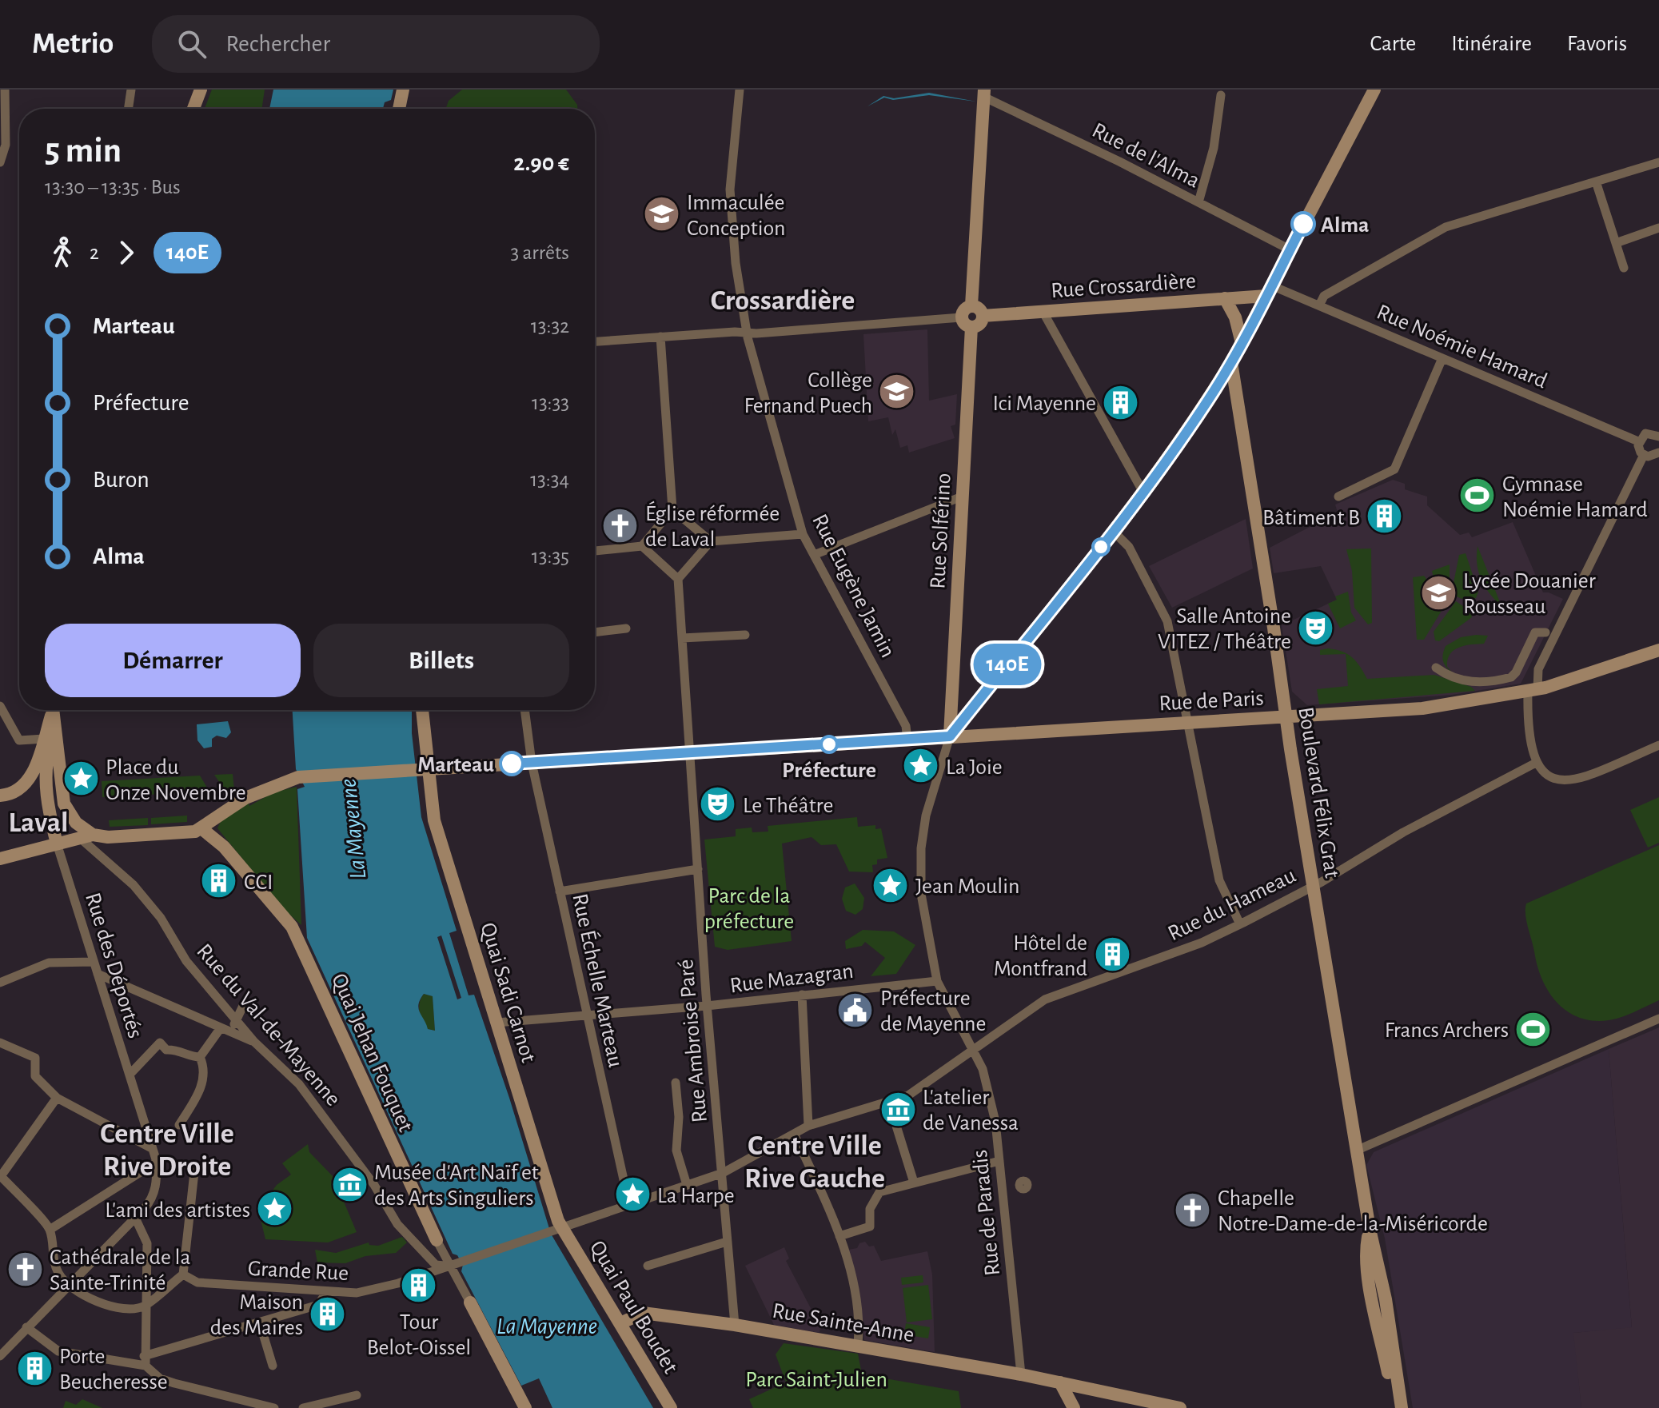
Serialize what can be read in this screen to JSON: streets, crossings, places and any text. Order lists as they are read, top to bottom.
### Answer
{
  "streets": {
    "main road": [
      "Rue Crossardière",
      "Rue Solférino",
      "Rue de Paris",
      "Boulevard Félix Grat",
      "Quai Sadi Carnot",
      "Quai Jehan Fouquet",
      "Quai Paul Boudet",
      "Rue Sainte-Anne"
    ],
    "street": [
      "Rue de l'Alma",
      "Rue Noémie Hamard",
      "Rue Eugène Jamin",
      "Rue du Hameau",
      "Rue des Déportés",
      "Rue Mazagran",
      "Rue Échelle Marteau",
      "Rue du Val-de-Mayenne",
      "Rue Ambroise Paré",
      "Rue de Paradis",
      "Grande Rue"
    ]
  },
  "crossings": [
    ["Rue Crossardière", "Rue Noémie Hamard"],
    ["Rue Crossardière", "Rue Solférino"],
    ["Rue Solférino", "Rue de Paris"],
    ["Rue Solférino", "Rue de Paradis"],
    ["Rue Eugène Jamin", "Rue de Paris"],
    ["Rue de Paris", "Boulevard Félix Grat"],
    ["Rue de Paris", "Rue Échelle Marteau"],
    ["Rue de Paris", "Quai Sadi Carnot"],
    ["Rue de Paris", "Rue Ambroise Paré"],
    ["Rue de Paris", "Quai Jehan Fouquet"],
    ["Rue de Paris", "Rue de Paradis"],
    ["Boulevard Félix Grat", "Rue du Hameau"],
    ["Rue du Hameau", "Rue Ambroise Paré"],
    ["Rue du Hameau", "Rue de Paradis"],
    ["Rue du Hameau", "Grande Rue"],
    ["Rue Mazagran", "Rue Échelle Marteau"],
    ["Rue Mazagran", "Quai Sadi Carnot"],
    ["Rue Mazagran", "Rue Ambroise Paré"],
    ["Rue Mazagran", "Rue de Paradis"],
    ["Rue Échelle Marteau", "Grande Rue"],
    ["Quai Sadi Carnot", "Grande Rue"],
    ["Quai Sadi Carnot", "Quai Paul Boudet"],
    ["Rue du Val-de-Mayenne", "Quai Jehan Fouquet"],
    ["Rue du Val-de-Mayenne", "Grande Rue"],
    ["Rue Ambroise Paré", "Grande Rue"],
    ["Rue Ambroise Paré", "Rue Sainte-Anne"],
    ["Quai Jehan Fouquet", "Grande Rue"],
    ["Rue de Paradis", "Rue Sainte-Anne"],
    ["Grande Rue", "Quai Paul Boudet"],
    ["Quai Paul Boudet", "Rue Sainte-Anne"]
  ],
  "districts": [
    "Crossardière",
    "Laval",
    "Centre Ville Rive Droite",
    "Centre Ville Rive Gauche"
  ],
  "water": ["La Mayenne"],
  "parks": ["Parc de la préfecture", "Parc Saint-Julien"],
  "places": {
    "school or university": ["Immaculée Conception", "Collège Fernand Puech", "Lycée Douanier Rousseau"],
    "other": ["Alma", "Préfecture", "Marteau"],
    "building": [
      "Ici Mayenne",
      "Bâtiment B",
      "CCI",
      "Hôtel de Montfrand",
      "Tour Belot-Oissel",
      "Maison des Maires",
      "Porte Beucheresse"
    ],
    "sports": ["Gymnase Noémie Hamard", "Francs Archers"],
    "church": ["Église réformée de Laval", "Chapelle Notre-Dame-de-la-Miséricorde", "Cathédrale de la Sainte-Trinité"],
    "theatre": ["Salle Antoine VITEZ / Théâtre", "Le Théâtre"],
    "place": [
      "La Joie",
      "Place du Onze Novembre",
      "Jean Moulin",
      "La Harpe",
      "L'ami des artistes"
    ],
    "public building": ["Préfecture de Mayenne"],
    "museum": ["L'atelier de Vanessa", "Musée d'Art Naïf et des Arts Singuliers"]
  },
  "lines": ["bus line 140E"],
  "page": {
    "header": "Metrio",
    "search": "Rechercher",
    "nav": ["Carte", "Itinéraire", "Favoris"],
    "on_map": "140E",
    "heading": ["5 min", "13:30 – 13:35 · Bus", "2.90 €"],
    "legs": ["2", "140E", "3 arrêts"],
    "list": [
      {
        "name": "Marteau",
        "value": "13:32"
      },
      {
        "name": "Préfecture",
        "value": "13:33"
      },
      {
        "name": "Buron",
        "value": "13:34"
      },
      {
        "name": "Alma",
        "value": "13:35"
      }
    ],
    "buttons": ["Démarrer", "Billets"]
  }
}
